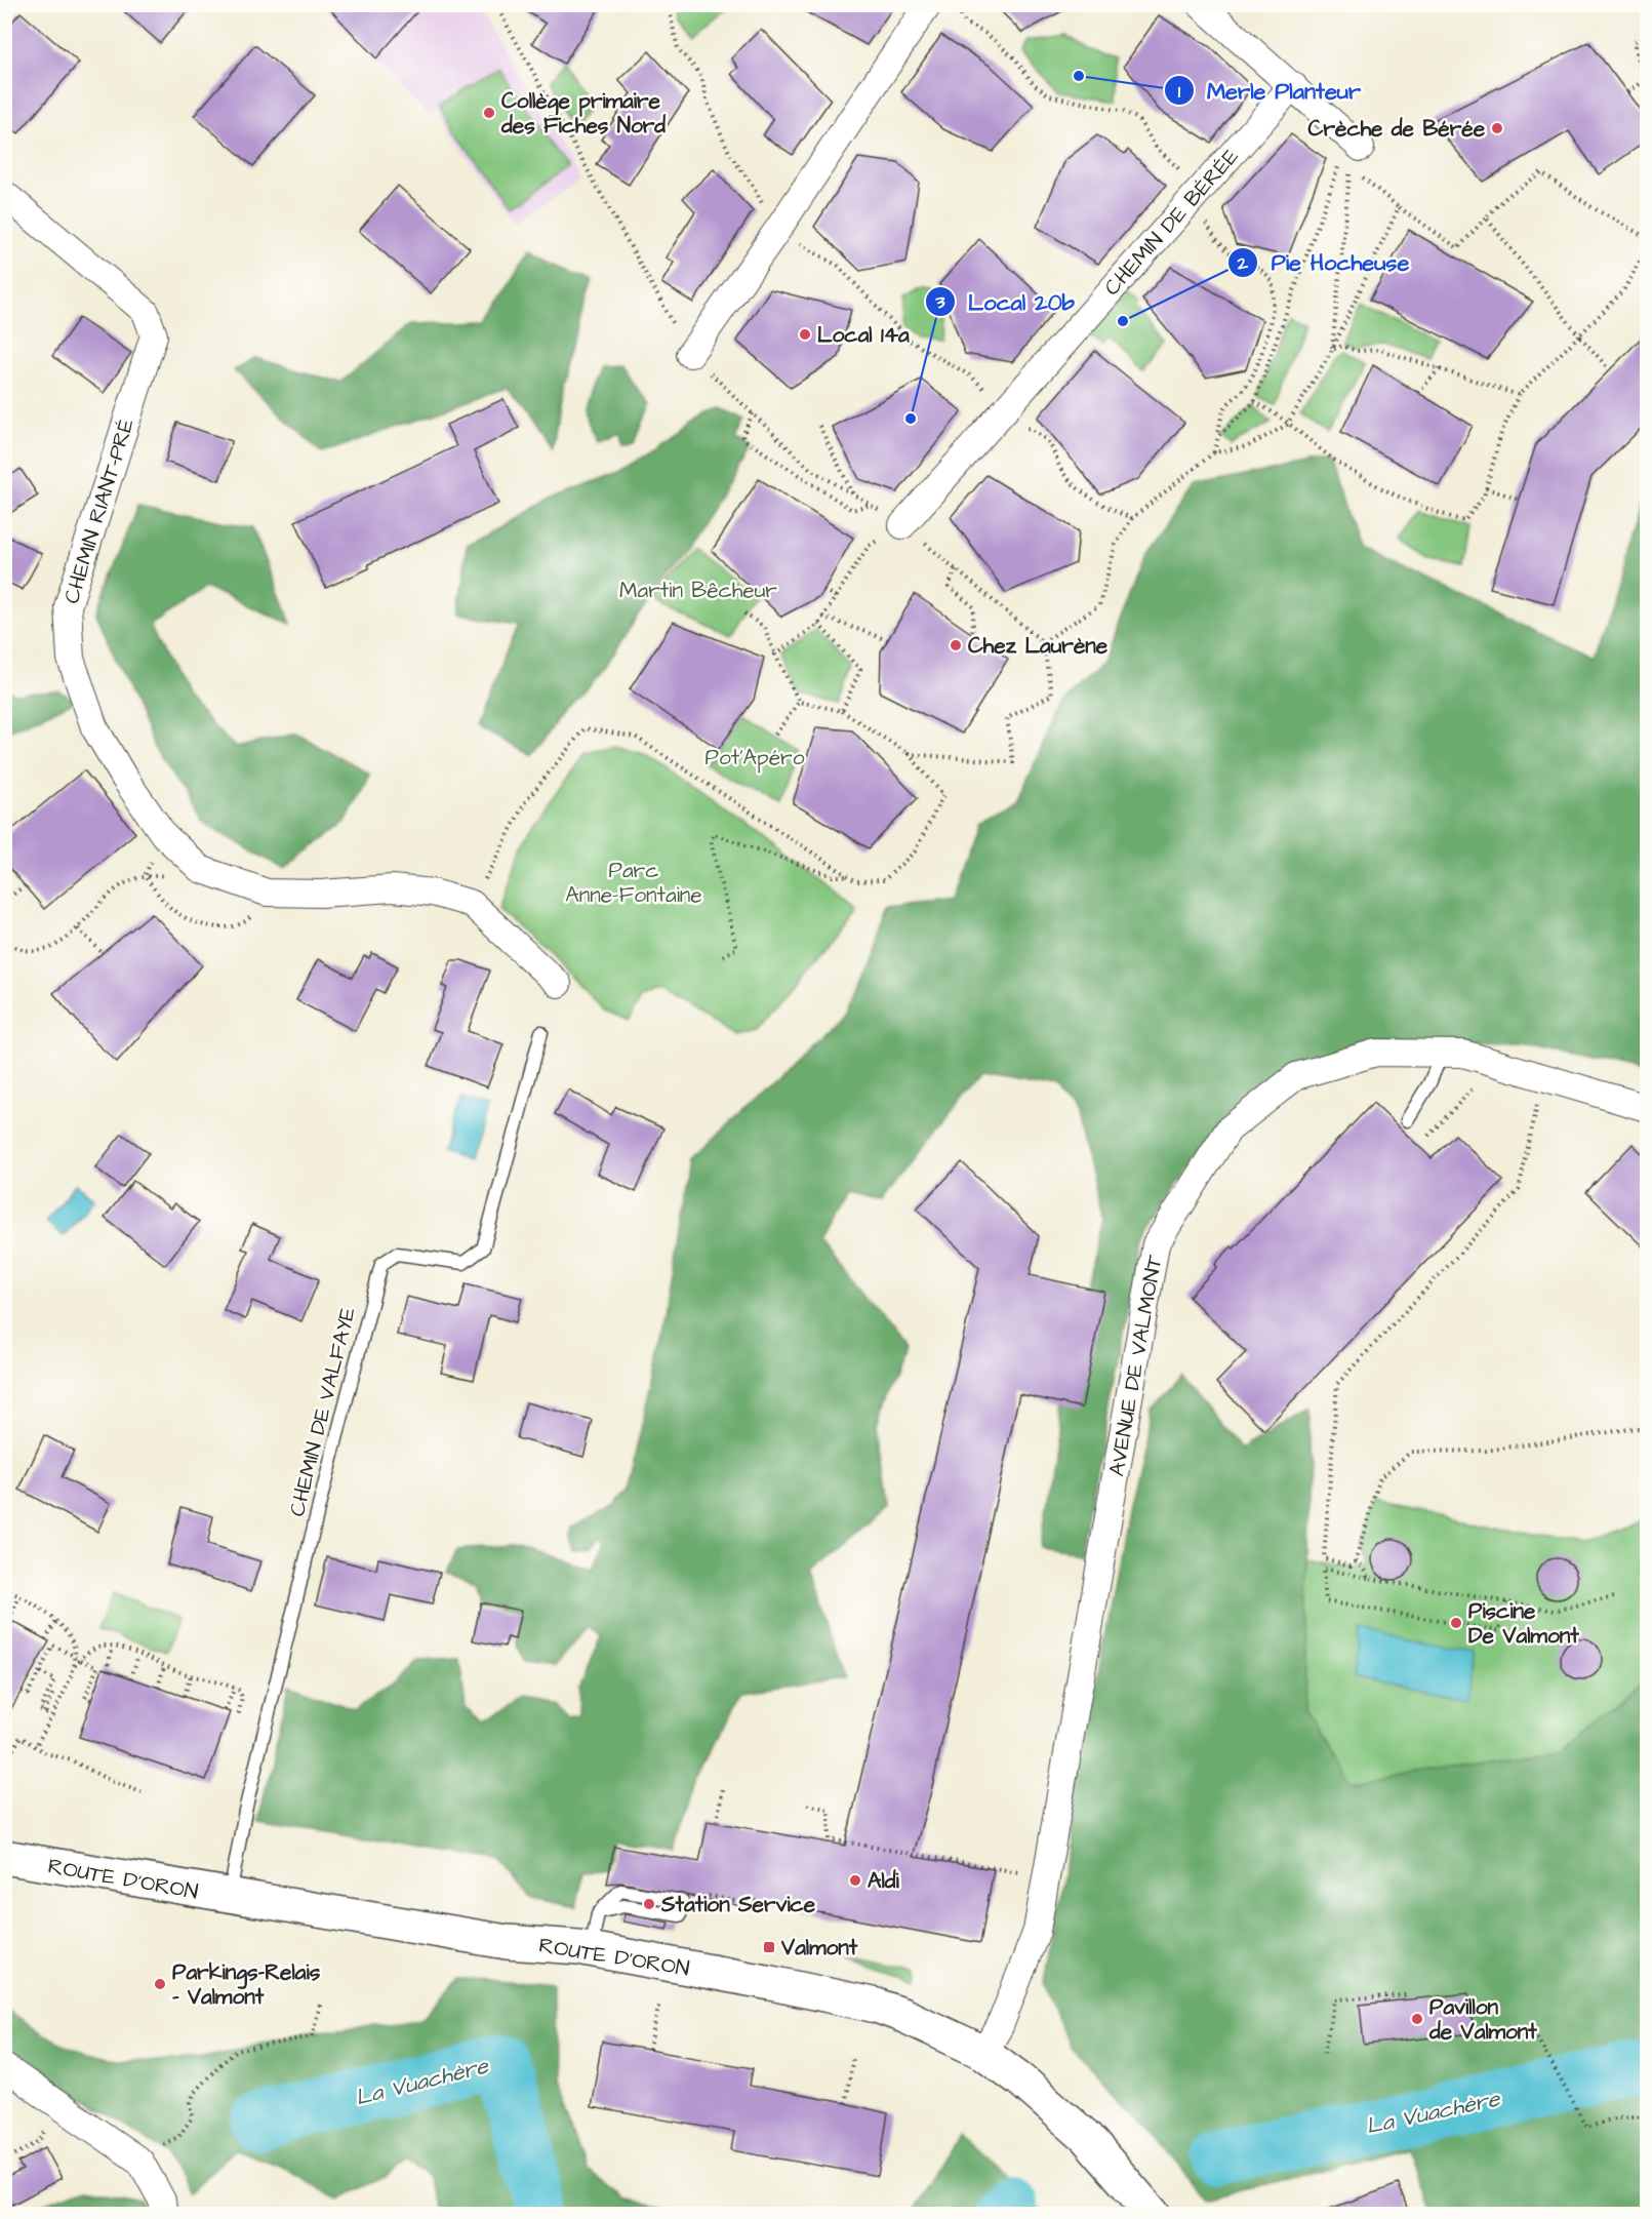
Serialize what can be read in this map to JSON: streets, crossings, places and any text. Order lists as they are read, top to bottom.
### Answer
{
  "streets": {
    "main road": ["ROUTE D'ORON"],
    "street": ["CHEMIN DE BÉRÉE", "CHEMIN RIANT-PRÉ", "AVENUE DE VALMONT"],
    "lane": ["CHEMIN DE VALFAYE"]
  },
  "crossings": [
    ["AVENUE DE VALMONT", "ROUTE D'ORON"],
    ["CHEMIN DE VALFAYE", "ROUTE D'ORON"]
  ],
  "water": ["La Vuachère"],
  "parks": ["Martin Bêcheur", "Pot'Apéro", "Parc Anne-Fontaine"],
  "places": {
    "other": [
      "Merle Planteur",
      "Collège primaire des Fiches Nord",
      "Crèche de Bérée",
      "Pie Hocheuse",
      "Local 14a",
      "Local 20b",
      "Chez Laurène",
      "Piscine De Valmont",
      "Aldi",
      "Station Service",
      "Parkings-Relais - Valmont",
      "Pavillon de Valmont"
    ],
    "transit": ["Valmont"]
  }
}
